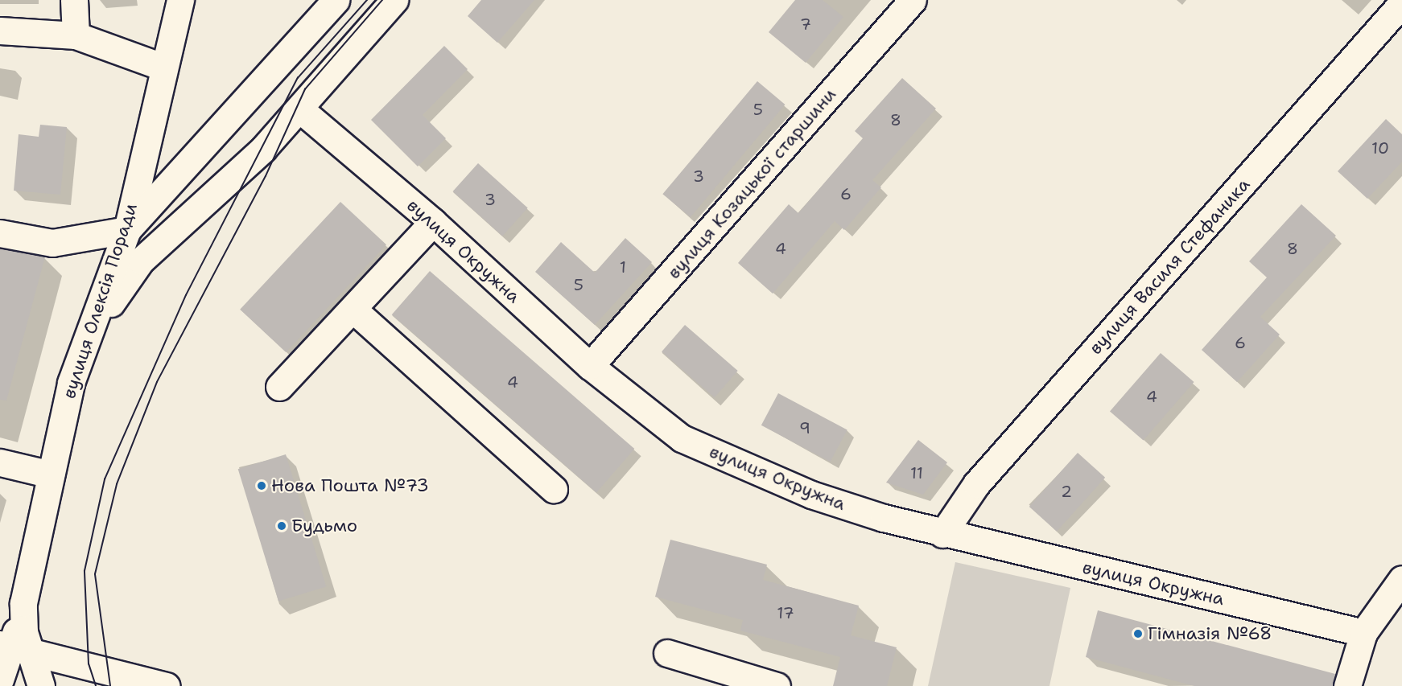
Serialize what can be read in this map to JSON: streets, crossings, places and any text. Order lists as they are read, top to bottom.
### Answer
{
  "streets": {
    "street": [
      "вулиця Козацької старшини",
      "вулиця Окружна",
      "вулиця Василя Стефаника",
      "вулиця Олексія Поради"
    ]
  },
  "crossings": [
    ["вулиця Козацької старшини", "вулиця Окружна"],
    ["вулиця Окружна", "вулиця Василя Стефаника"]
  ],
  "places": ["Нова Пошта №73", "Будьмо", "Гімназія №68"],
  "house_numbers": [
    "7",
    "5",
    "8",
    "10",
    "3",
    "6",
    "3",
    "4",
    "8",
    "1",
    "5",
    "6",
    "4",
    "4",
    "9",
    "11",
    "2",
    "17"
  ]
}
